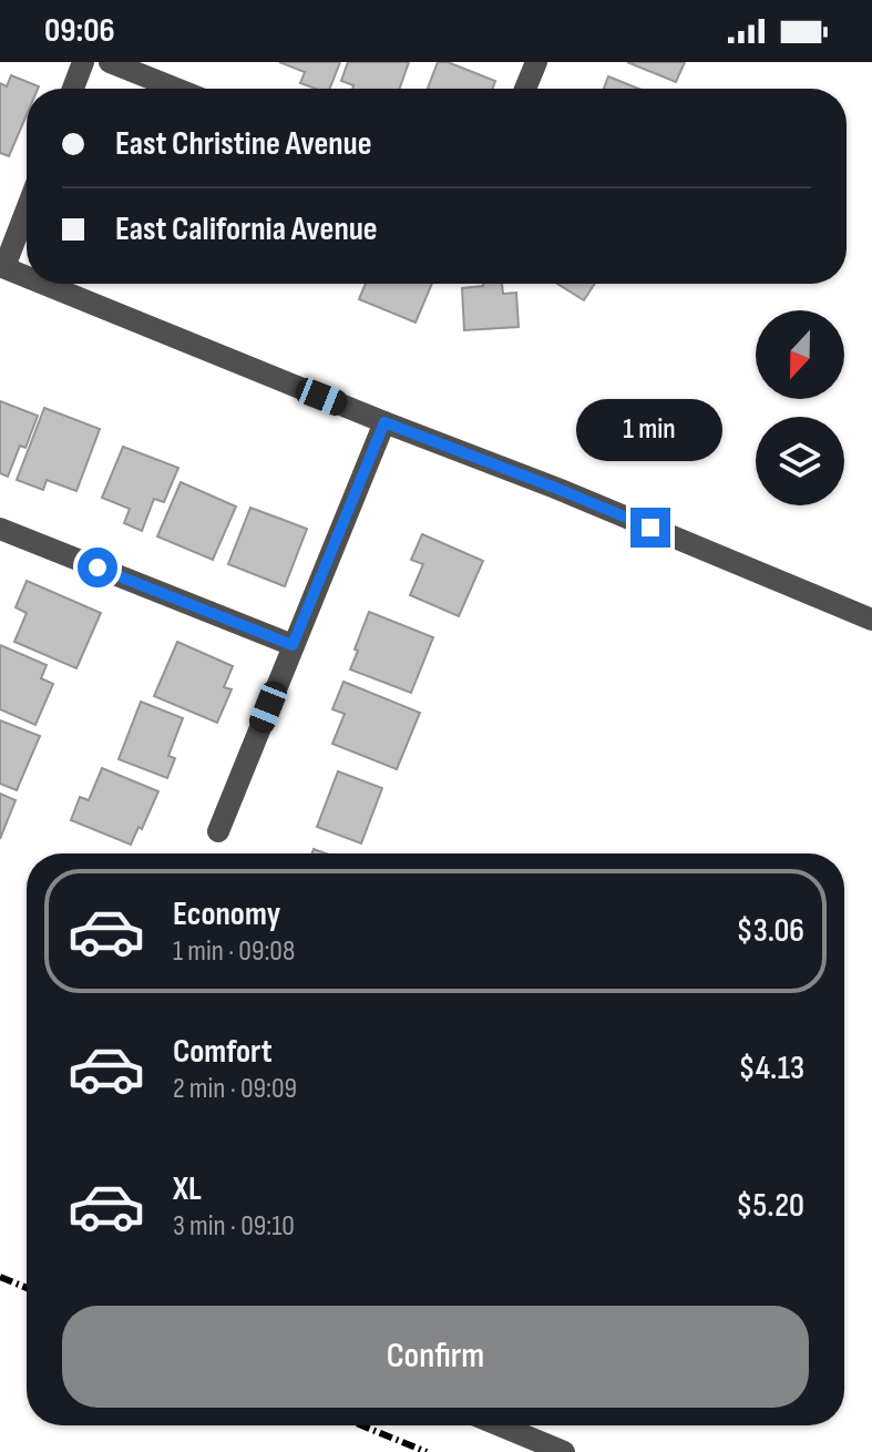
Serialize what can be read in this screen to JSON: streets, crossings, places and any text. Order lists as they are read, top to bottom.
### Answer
{
  "north": "bottom",
  "page": {
    "status": "09:06",
    "banner": ["East Christine Avenue", "East California Avenue"],
    "bubble": "1 min",
    "list": [
      {
        "name": "Economy",
        "note": "1 min · 09:08",
        "value": "$3.06"
      },
      {
        "name": "Comfort",
        "note": "2 min · 09:09",
        "value": "$4.13"
      },
      {
        "name": "XL",
        "note": "3 min · 09:10",
        "value": "$5.20"
      }
    ],
    "buttons": "Confirm"
  }
}
